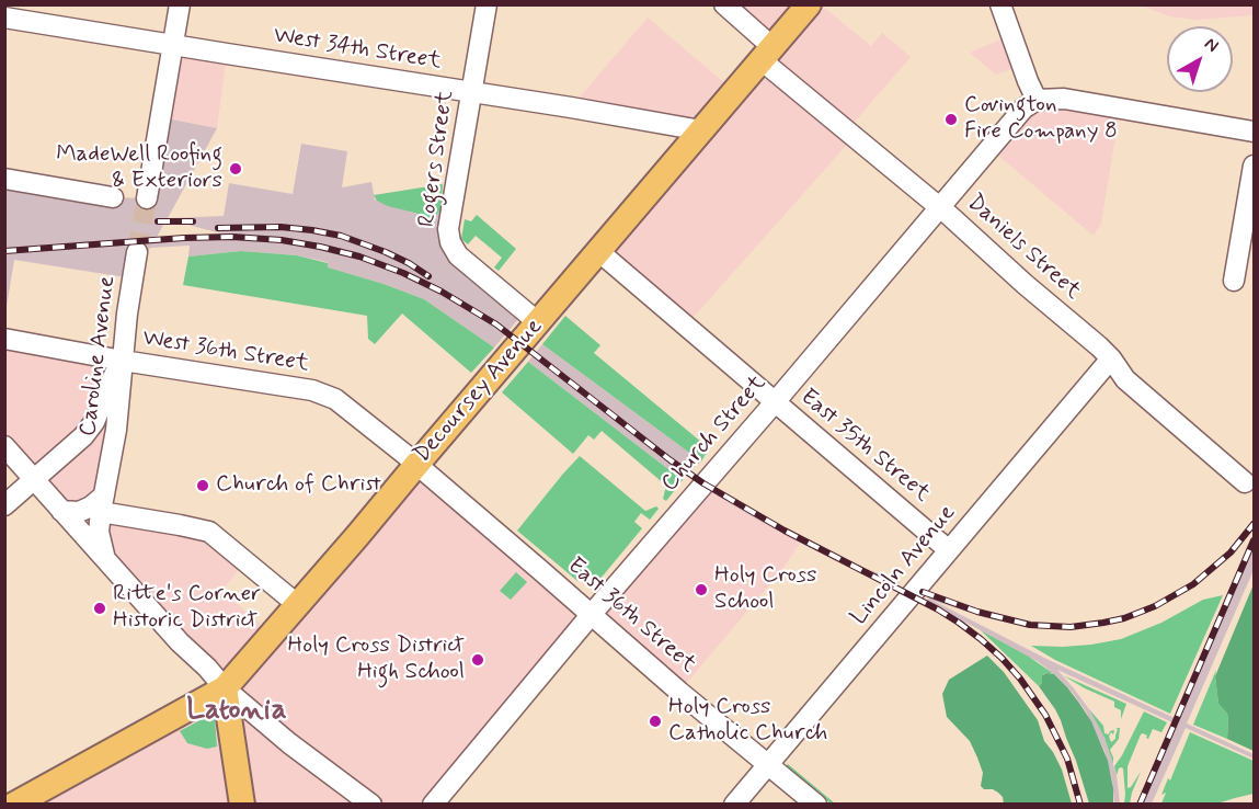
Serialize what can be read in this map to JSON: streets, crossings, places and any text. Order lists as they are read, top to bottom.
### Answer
{
  "streets": {
    "main road": ["Decoursey Avenue"],
    "street": [
      "West 34th Street",
      "Rogers Street",
      "Daniels Street",
      "West 36th Street",
      "Caroline Avenue",
      "Church Street",
      "East 35th Street",
      "Lincoln Avenue",
      "East 36th Street"
    ]
  },
  "crossings": [
    ["West 34th Street", "Rogers Street"],
    ["West 34th Street", "Decoursey Avenue"],
    ["Rogers Street", "Decoursey Avenue"],
    ["Daniels Street", "Decoursey Avenue"],
    ["Daniels Street", "Church Street"],
    ["Daniels Street", "Lincoln Avenue"],
    ["West 36th Street", "Caroline Avenue"],
    ["West 36th Street", "Decoursey Avenue"],
    ["West 36th Street", "East 36th Street"],
    ["Decoursey Avenue", "East 35th Street"],
    ["Decoursey Avenue", "East 36th Street"],
    ["Church Street", "East 35th Street"],
    ["Church Street", "East 36th Street"],
    ["East 35th Street", "Lincoln Avenue"],
    ["Lincoln Avenue", "East 36th Street"]
  ],
  "districts": ["Latonia"],
  "places": [
    "Covington Fire Company 8",
    "MadeWell Roofing & Exteriors",
    "Church of Christ",
    "Holy Cross School",
    "Ritte's Corner Historic District",
    "Holy Cross District High School",
    "Holy Cross Catholic Church"
  ],
  "north": "top right"
}
